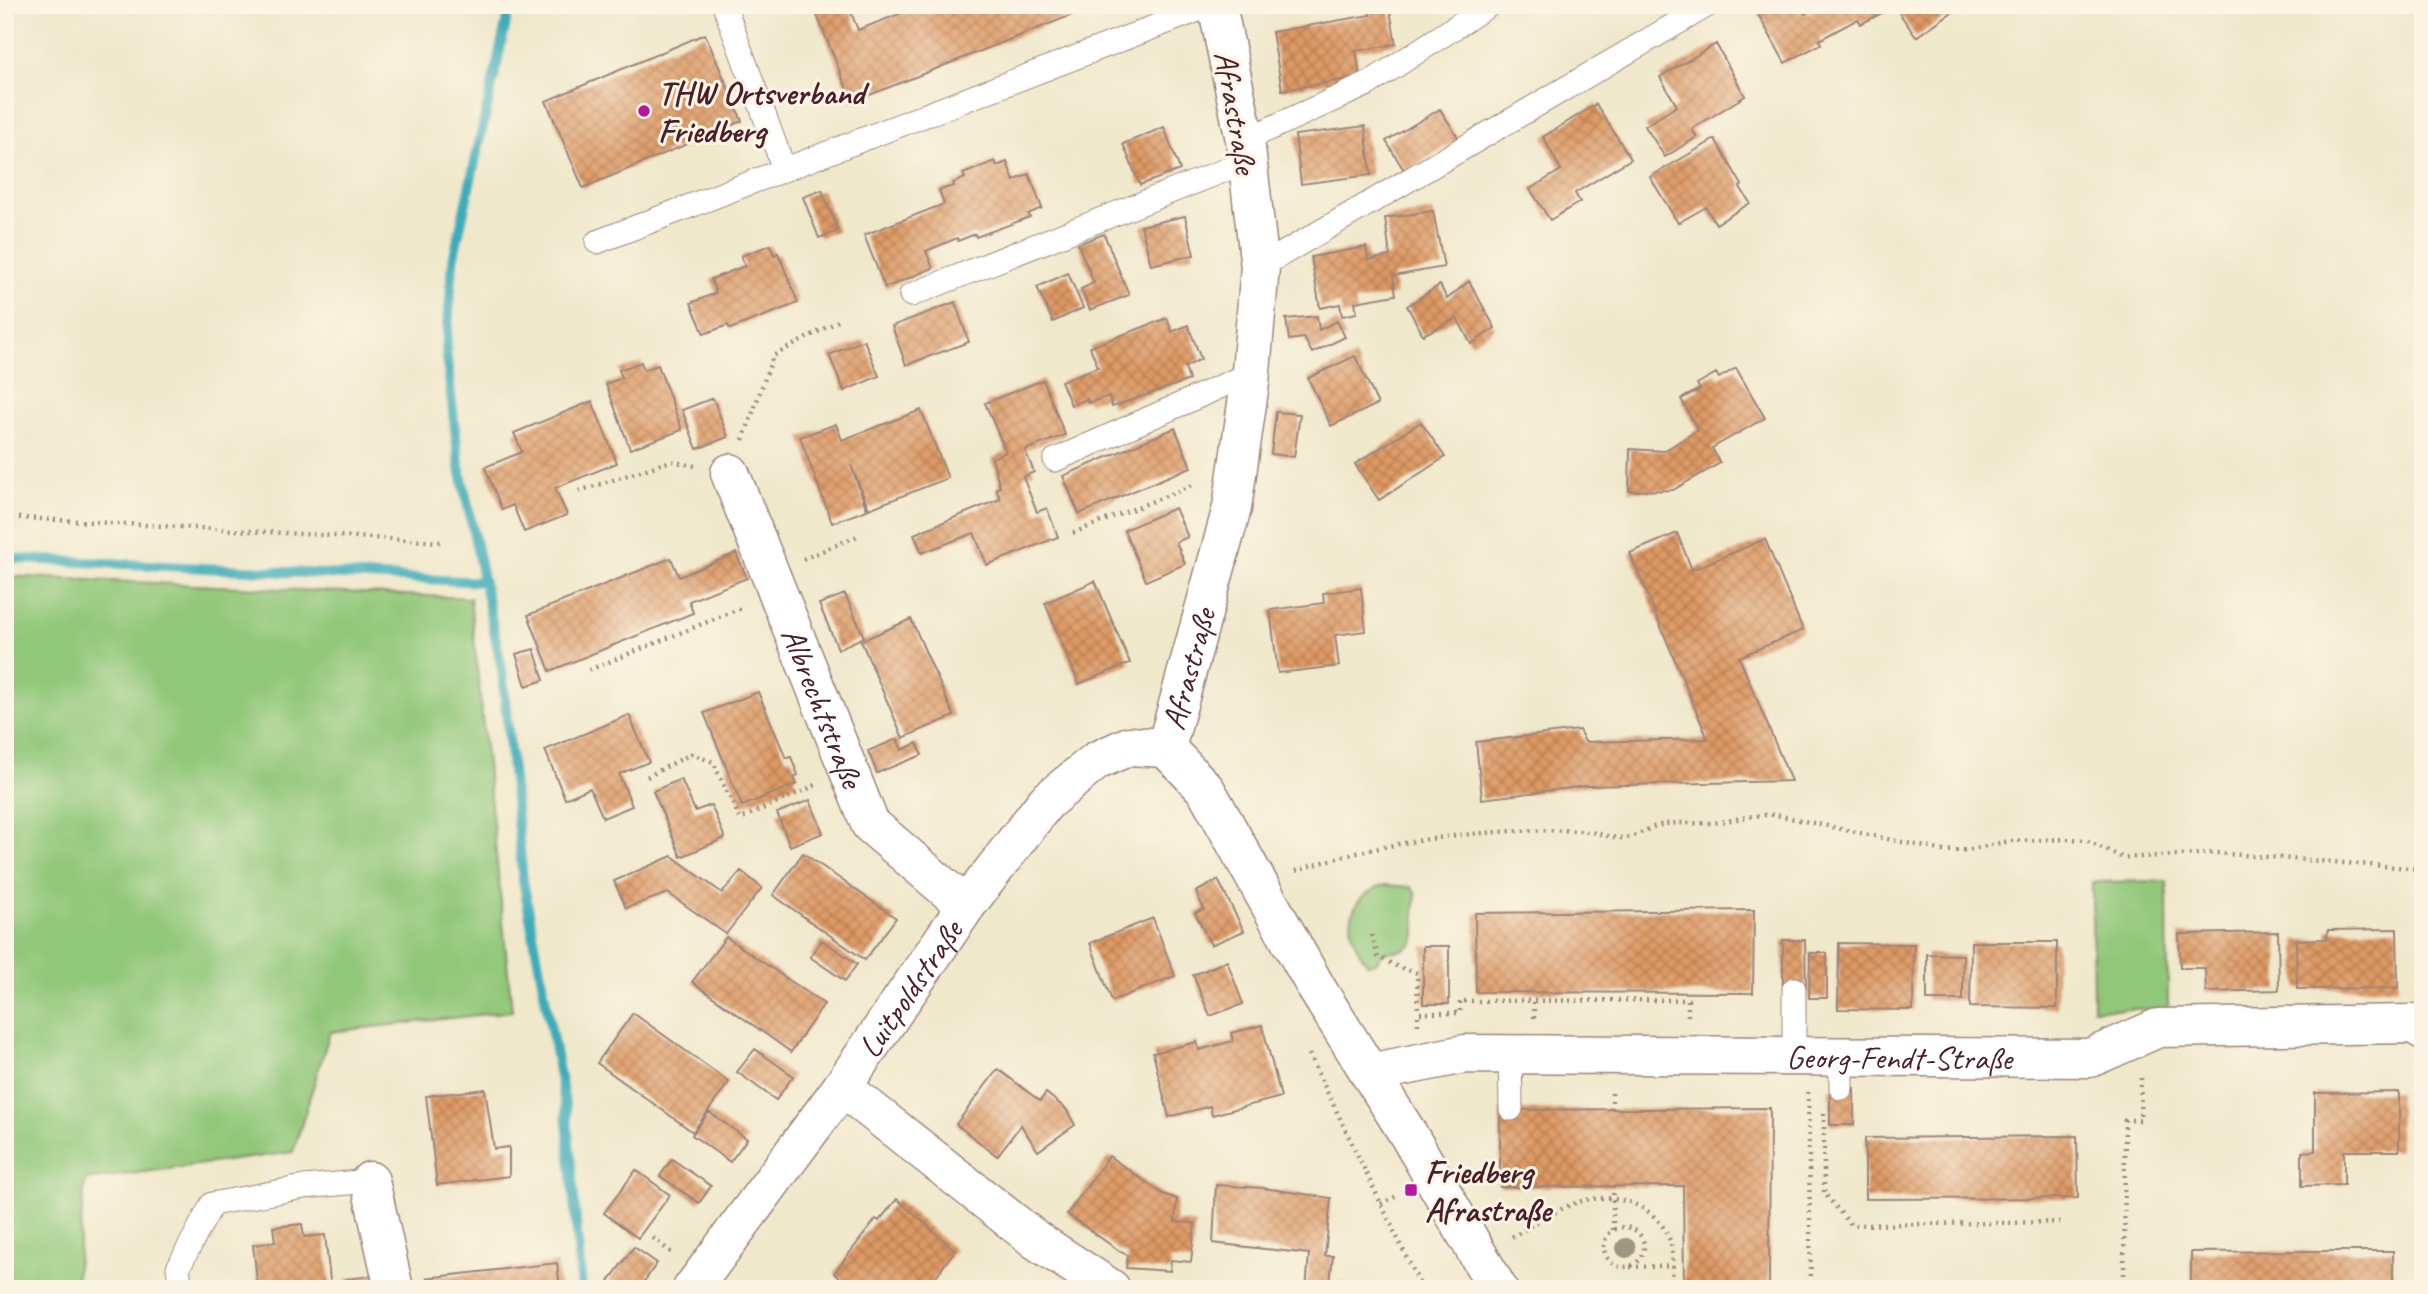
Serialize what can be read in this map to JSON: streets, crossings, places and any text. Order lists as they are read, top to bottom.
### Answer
{
  "streets": {
    "street": [
      "Afrastraße",
      "Albrechtstraße",
      "Luitpoldstraße",
      "Georg-Fendt-Straße"
    ]
  },
  "crossings": [
    ["Afrastraße", "Luitpoldstraße"],
    ["Afrastraße", "Georg-Fendt-Straße"],
    ["Albrechtstraße", "Luitpoldstraße"]
  ],
  "places": {
    "other": ["THW Ortsverband Friedberg"],
    "transit": ["Friedberg Afrastraße"]
  }
}
